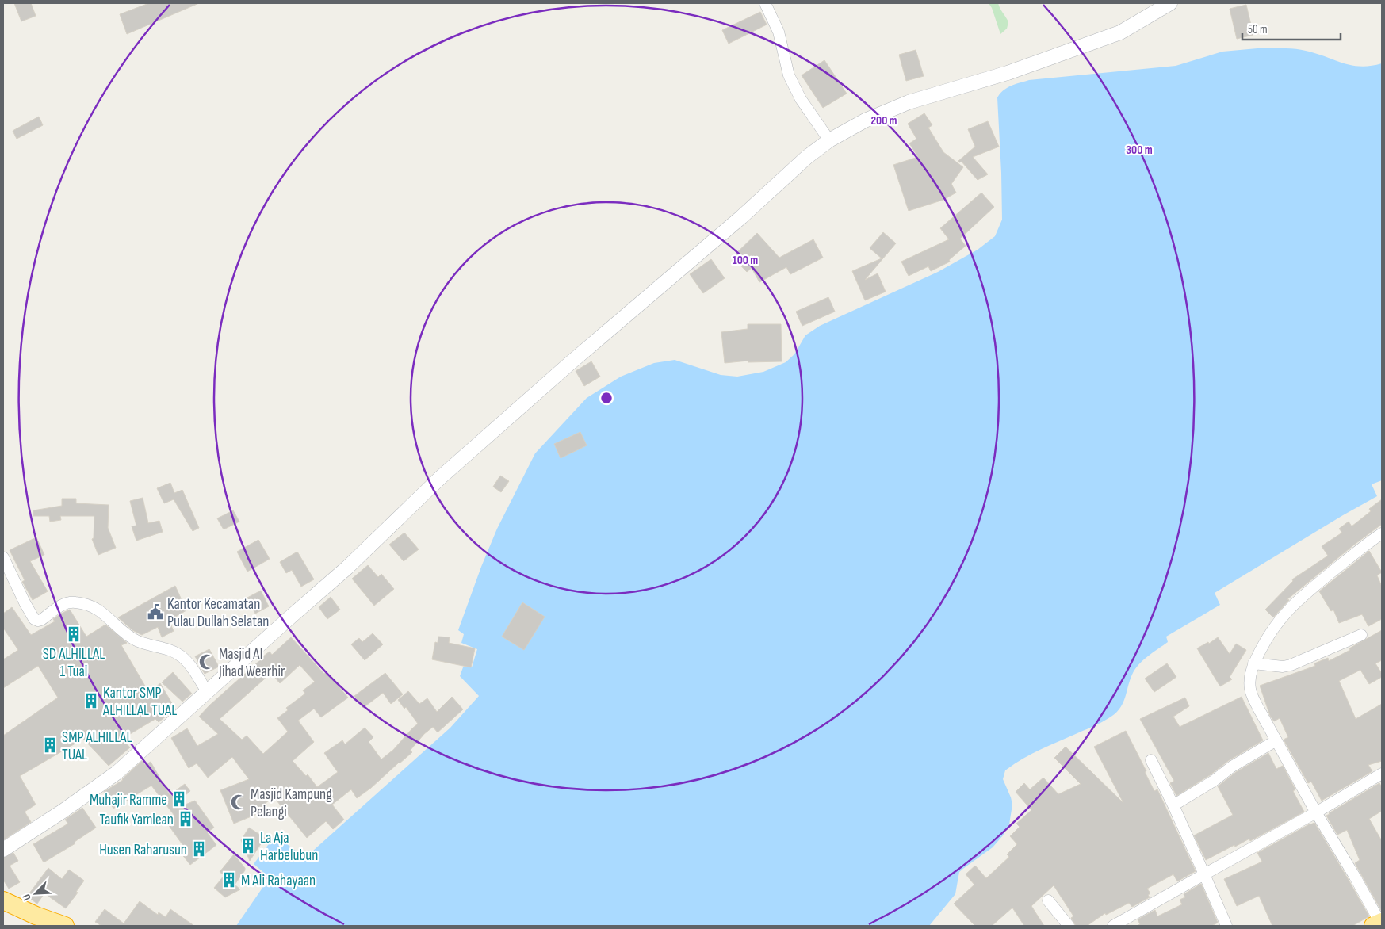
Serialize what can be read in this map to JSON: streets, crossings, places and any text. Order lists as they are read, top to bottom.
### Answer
{
  "places": {
    "public building": ["Kantor Kecamatan Pulau Dullah Selatan"],
    "building": [
      "SD ALHILLAL 1 Tual",
      "Kantor SMP ALHILLAL TUAL",
      "SMP ALHILLAL TUAL",
      "Muhajir Ramme",
      "Taufik Yamlean",
      "La Aja Harbelubun",
      "Husen Raharusun",
      "M Ali Rahayaan"
    ],
    "mosque": ["Masjid Al Jihad Wearhir", "Masjid Kampung Pelangi"]
  },
  "scale_bar": "50 m",
  "north": "bottom left",
  "rings": ["200 m", "300 m", "100 m"]
}
